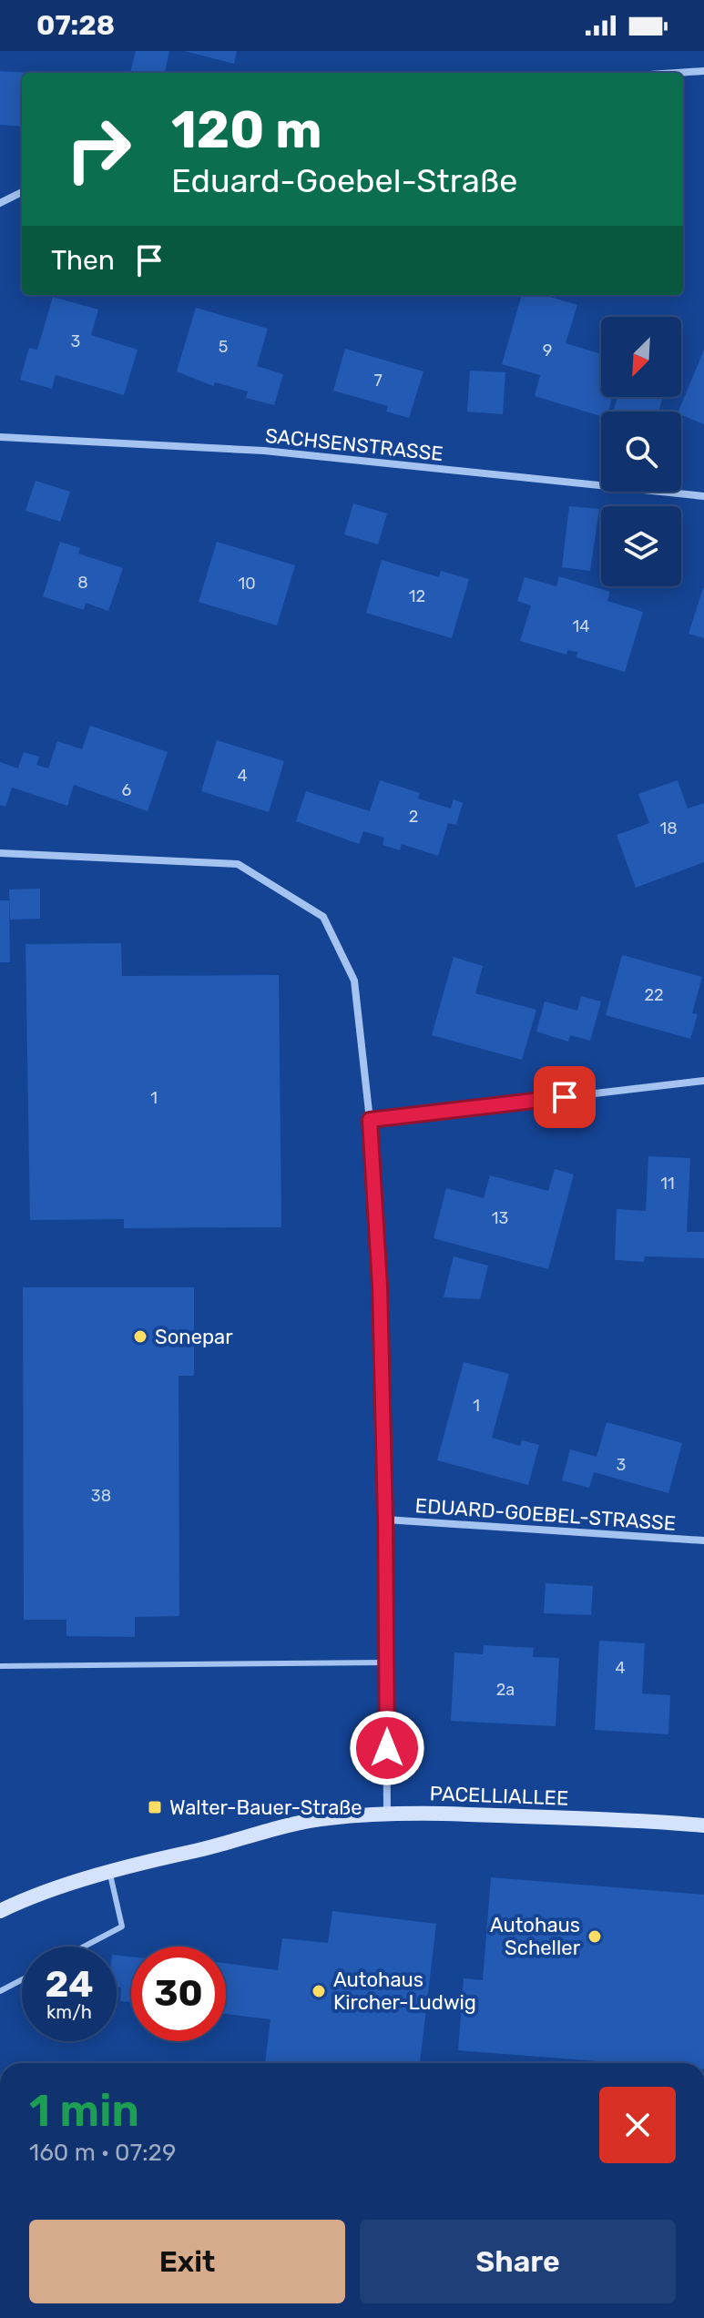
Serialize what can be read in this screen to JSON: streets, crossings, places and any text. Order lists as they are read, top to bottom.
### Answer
{
  "streets": {
    "main road": ["PACELLIALLEE"],
    "street": ["SACHSENSTRASSE", "EDUARD-GOEBEL-STRASSE"]
  },
  "places": {
    "other": ["Sonepar", "Autohaus Scheller", "Autohaus Kircher-Ludwig"],
    "transit": ["Walter-Bauer-Straße"]
  },
  "house_numbers": [
    "3",
    "5",
    "9",
    "7",
    "8",
    "10",
    "12",
    "14",
    "4",
    "6",
    "2",
    "18",
    "22",
    "1",
    "11",
    "13",
    "1",
    "3",
    "38",
    "4",
    "2a"
  ],
  "north": "bottom left",
  "page": {
    "status": "07:28",
    "turn": ["120 m", "Eduard-Goebel-Straße"],
    "then": "Then",
    "speed": "24 km/h",
    "limit": "30",
    "heading": ["1 min", "160 m · 07:29"],
    "buttons": ["Exit", "Share"]
  }
}
